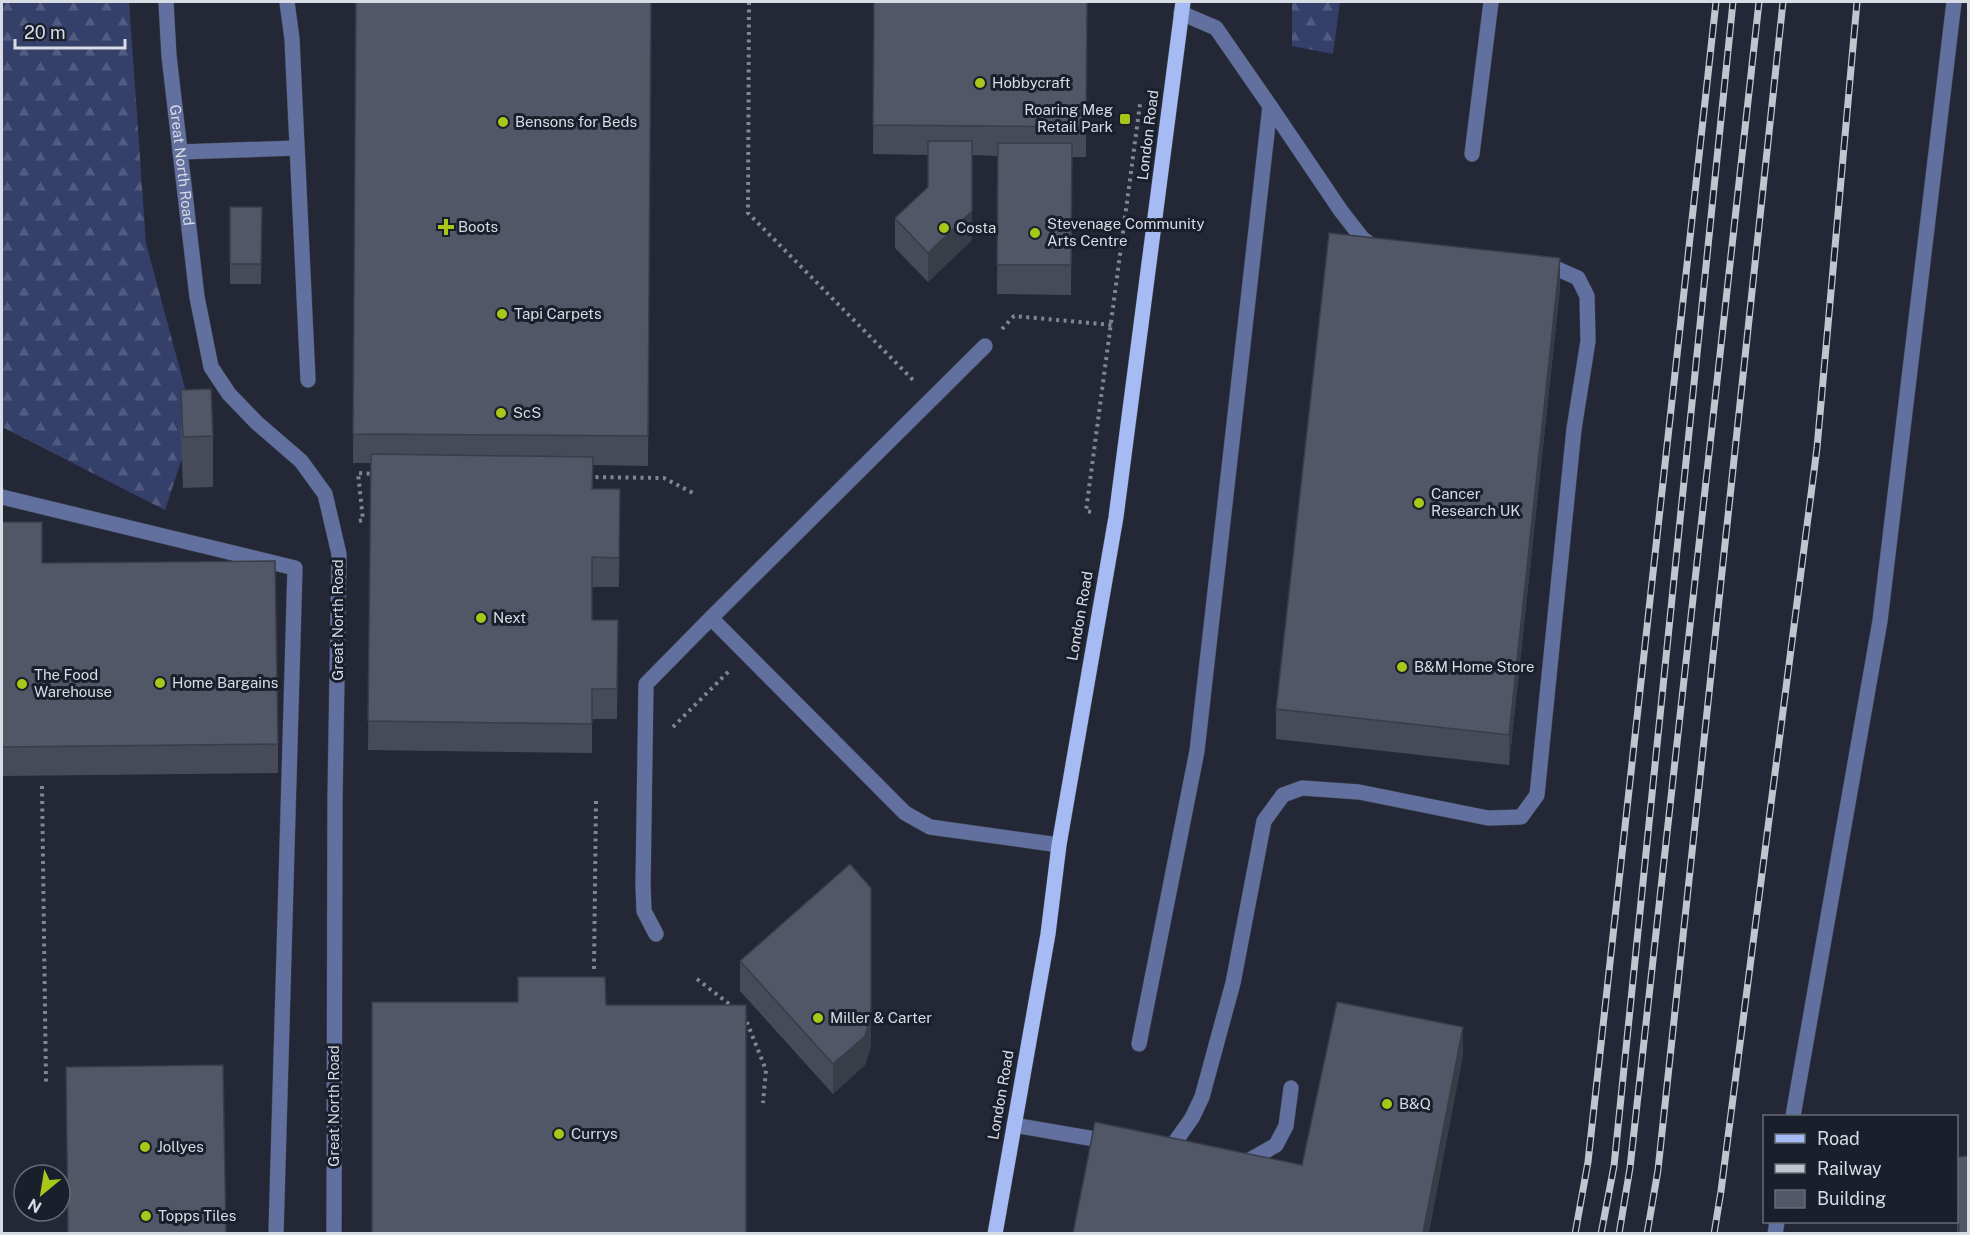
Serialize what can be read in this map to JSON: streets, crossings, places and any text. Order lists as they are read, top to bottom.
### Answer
{
  "streets": {
    "main road": ["London Road"],
    "lane": ["Great North Road"]
  },
  "places": {
    "other": [
      "Hobbycraft",
      "Bensons for Beds",
      "Costa",
      "Stevenage Community Arts Centre",
      "Tapi Carpets",
      "ScS",
      "Cancer Research UK",
      "Next",
      "B&M Home Store",
      "Home Bargains",
      "The Food Warehouse",
      "Miller & Carter",
      "B&Q",
      "Currys",
      "Jollyes",
      "Topps Tiles"
    ],
    "transit": ["Roaring Meg Retail Park"],
    "health": ["Boots"]
  },
  "legend": ["Road", "Railway", "Building"],
  "scale_bar": "20 m",
  "north": "bottom left"
}
